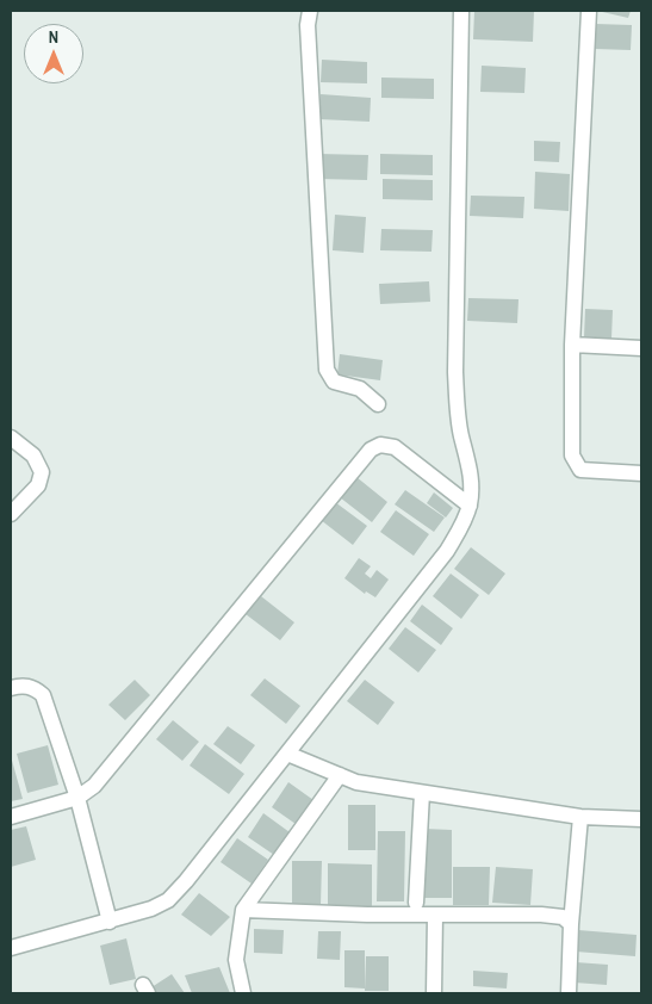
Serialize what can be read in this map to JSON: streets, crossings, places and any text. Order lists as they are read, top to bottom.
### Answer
{
  "north": "top"
}
